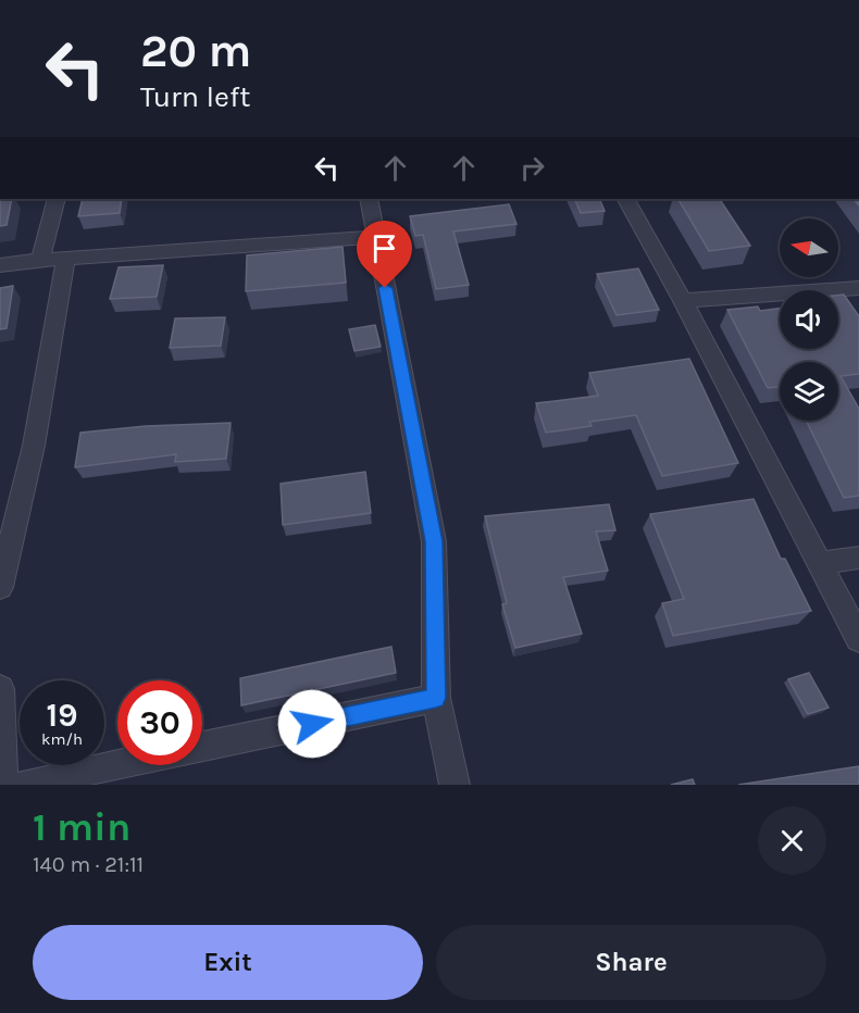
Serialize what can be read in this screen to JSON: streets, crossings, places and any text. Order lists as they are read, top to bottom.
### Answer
{
  "north": "left",
  "page": {
    "turn": ["20 m", "Turn left"],
    "speed": "19 km/h",
    "limit": "30",
    "heading": ["1 min", "140 m · 21:11"],
    "buttons": ["Exit", "Share"]
  }
}
